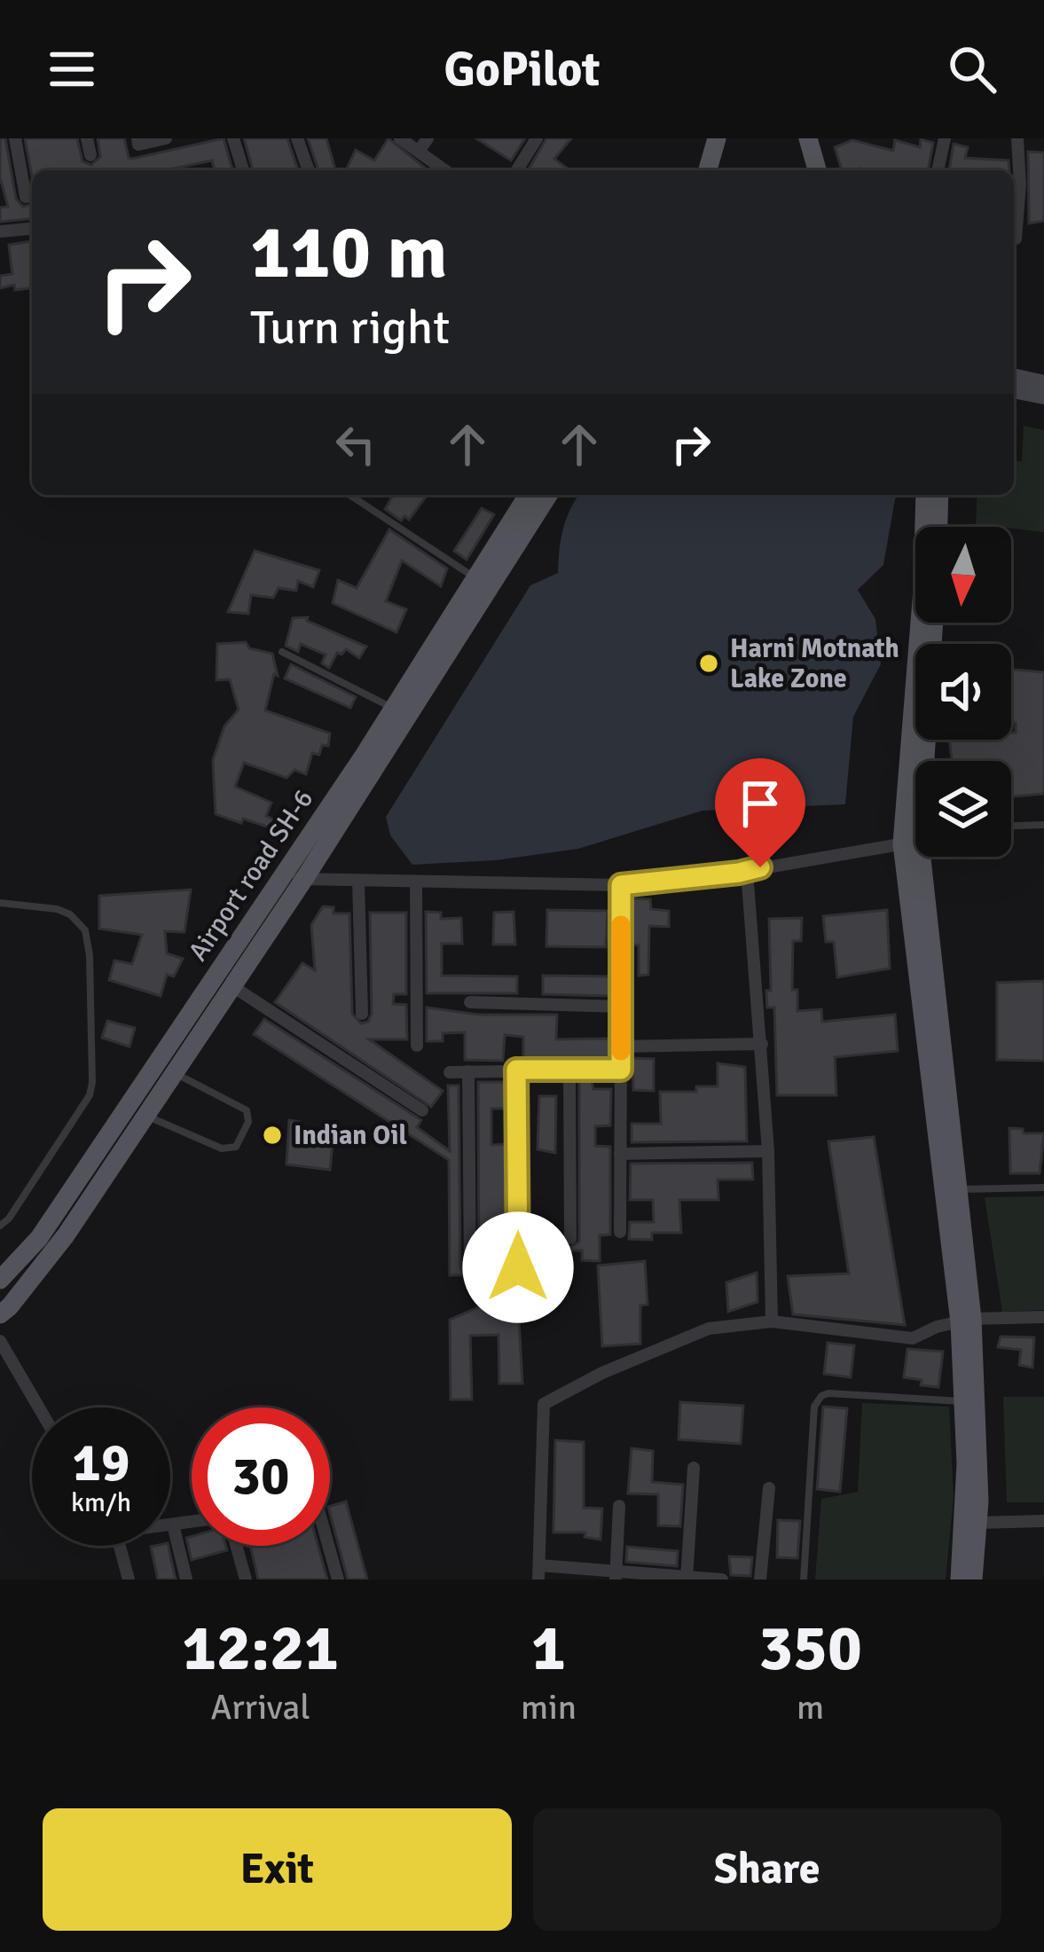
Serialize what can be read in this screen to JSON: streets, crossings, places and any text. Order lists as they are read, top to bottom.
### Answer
{
  "streets": {
    "main road": ["Airport road SH-6"]
  },
  "places": ["Harni Motnath Lake Zone", "Indian Oil"],
  "north": "bottom",
  "page": {
    "header": "GoPilot",
    "turn": ["110 m", "Turn right"],
    "speed": "19 km/h",
    "limit": "30",
    "eta": [
      "12:21",
      "Arrival",
      "1",
      "min",
      "350",
      "m"
    ],
    "buttons": ["Exit", "Share"]
  }
}
